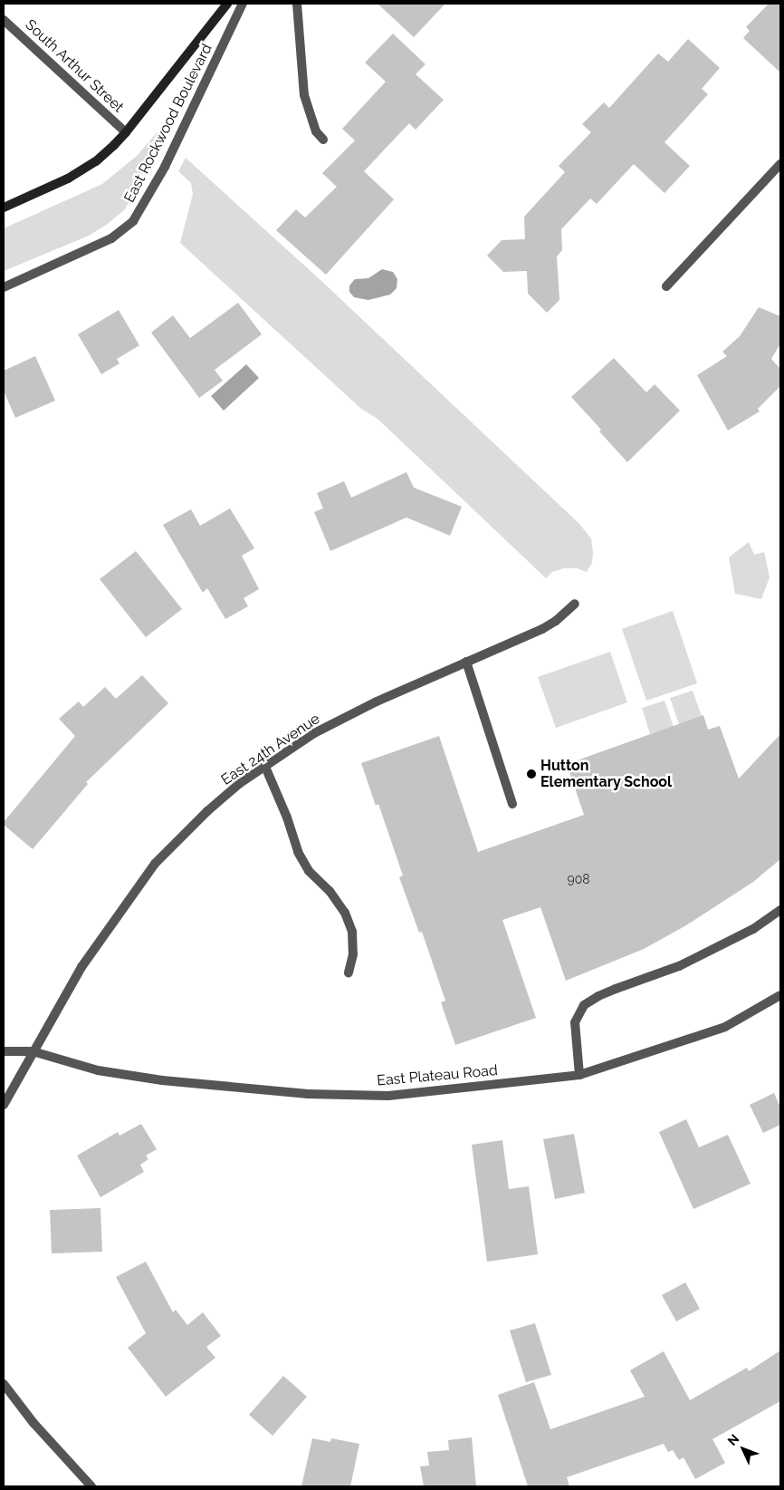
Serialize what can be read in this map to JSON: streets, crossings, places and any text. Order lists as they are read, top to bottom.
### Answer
{
  "streets": {
    "street": [
      "South Arthur Street",
      "East Rockwood Boulevard",
      "East 24th Avenue",
      "East Plateau Road"
    ]
  },
  "crossings": [
    ["South Arthur Street", "East Rockwood Boulevard"],
    ["East 24th Avenue", "East Plateau Road"]
  ],
  "places": ["Hutton Elementary School"],
  "house_numbers": ["908"],
  "north": "top left"
}
